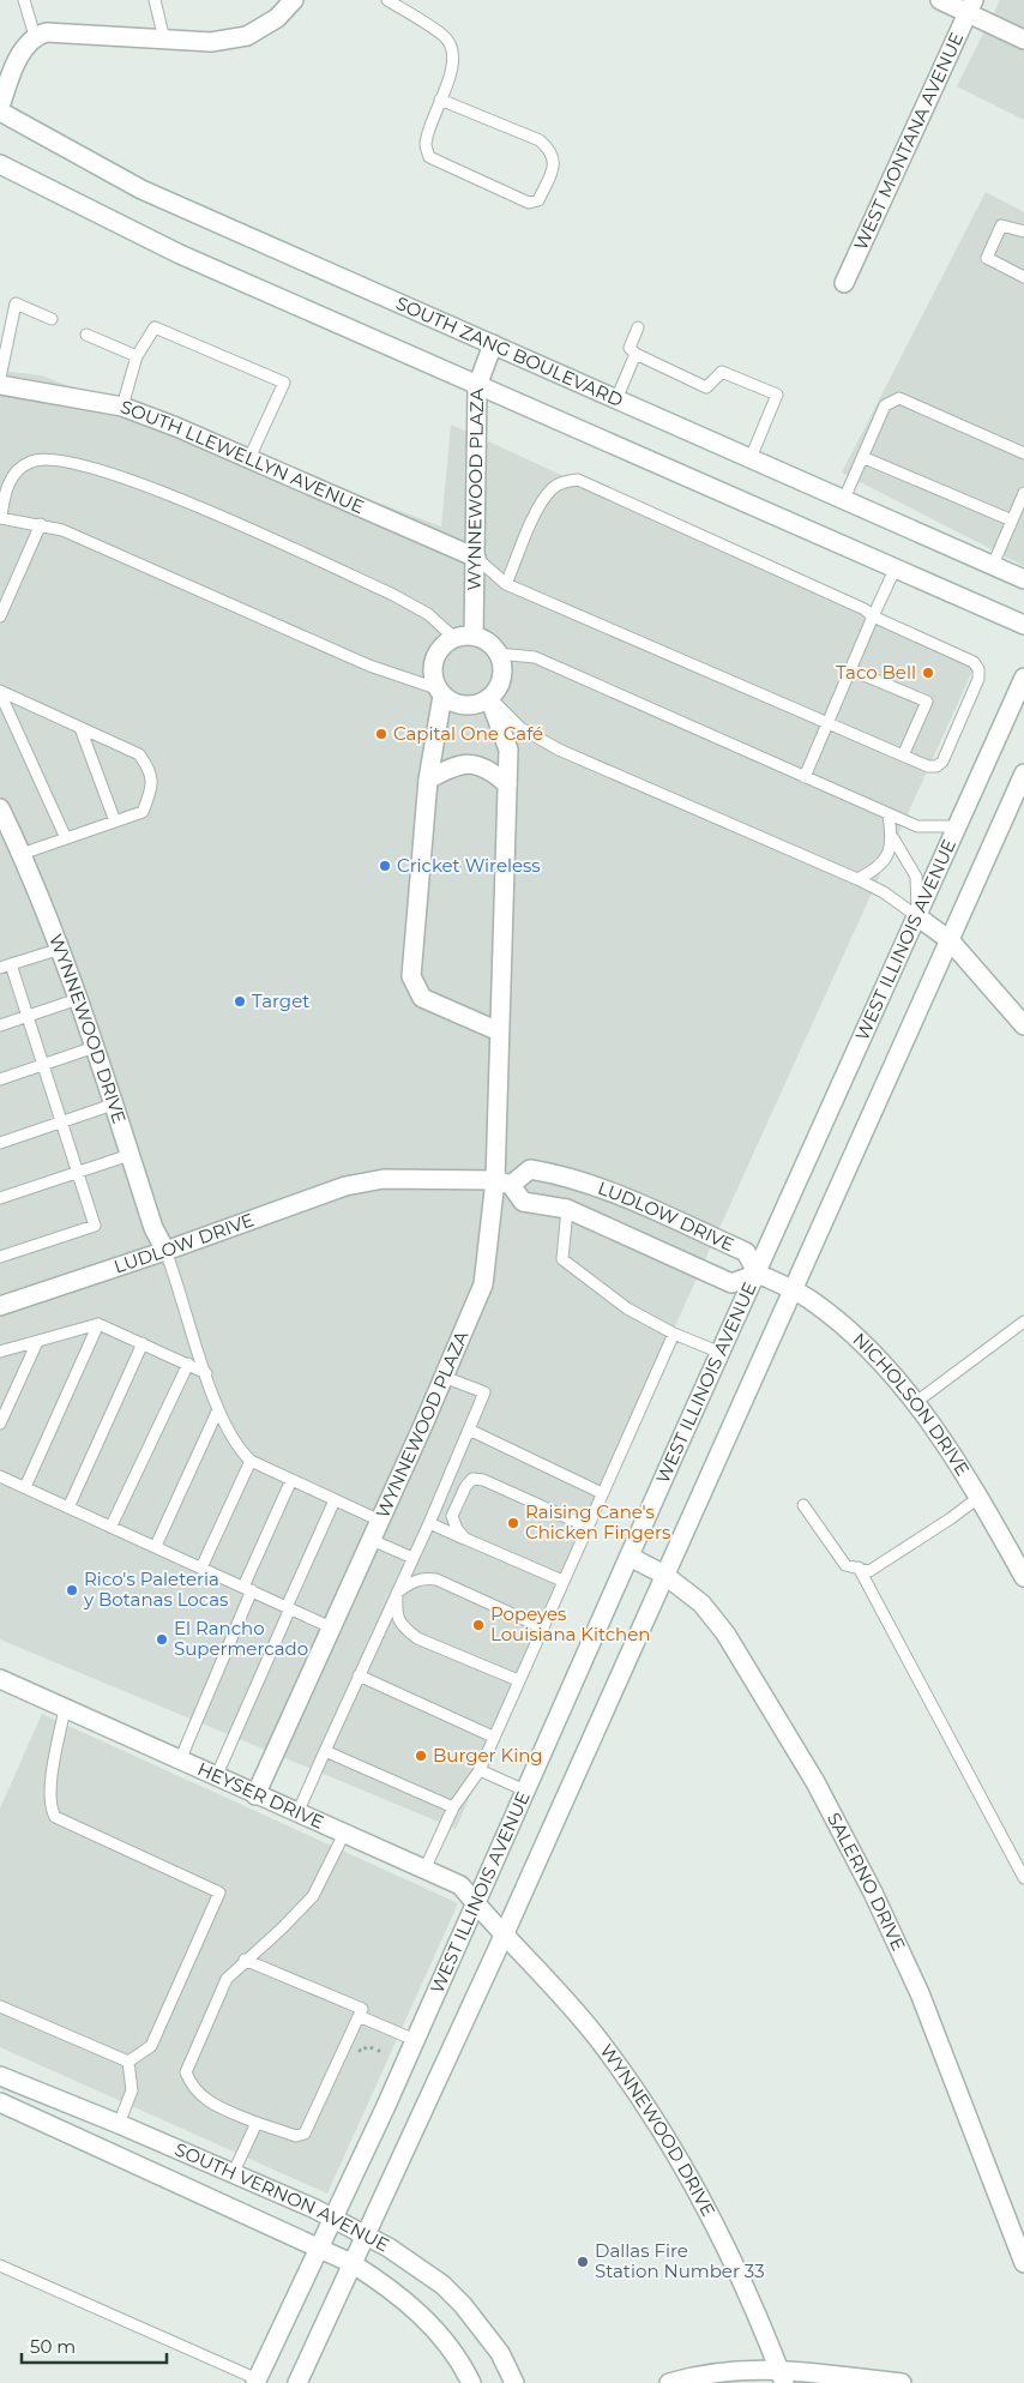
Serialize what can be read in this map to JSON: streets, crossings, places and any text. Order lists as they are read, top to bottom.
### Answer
{
  "streets": {
    "street": [
      "WEST MONTANA AVENUE",
      "SOUTH ZANG BOULEVARD",
      "SOUTH LLEWELLYN AVENUE",
      "WYNNEWOOD PLAZA",
      "WEST ILLINOIS AVENUE",
      "WYNNEWOOD DRIVE",
      "LUDLOW DRIVE",
      "NICHOLSON DRIVE",
      "HEYSER DRIVE",
      "SALERNO DRIVE",
      "SOUTH VERNON AVENUE"
    ]
  },
  "crossings": [
    ["SOUTH ZANG BOULEVARD", "WYNNEWOOD PLAZA"],
    ["SOUTH LLEWELLYN AVENUE", "WYNNEWOOD PLAZA"],
    ["WYNNEWOOD PLAZA", "LUDLOW DRIVE"],
    ["WYNNEWOOD PLAZA", "HEYSER DRIVE"],
    ["WEST ILLINOIS AVENUE", "LUDLOW DRIVE"],
    ["WEST ILLINOIS AVENUE", "NICHOLSON DRIVE"],
    ["WEST ILLINOIS AVENUE", "HEYSER DRIVE"],
    ["WEST ILLINOIS AVENUE", "SALERNO DRIVE"],
    ["WEST ILLINOIS AVENUE", "SOUTH VERNON AVENUE"],
    ["WYNNEWOOD DRIVE", "LUDLOW DRIVE"],
    ["WYNNEWOOD DRIVE", "HEYSER DRIVE"],
    ["LUDLOW DRIVE", "NICHOLSON DRIVE"]
  ],
  "places": [
    "Taco Bell",
    "Capital One Café",
    "Cricket Wireless",
    "Target",
    "Raising Cane's Chicken Fingers",
    "Rico's Paleteria y Botanas Locas",
    "Popeyes Louisiana Kitchen",
    "El Rancho Supermercado",
    "Burger King",
    "Dallas Fire Station Number 33"
  ],
  "scale_bar": "50 m"
}
